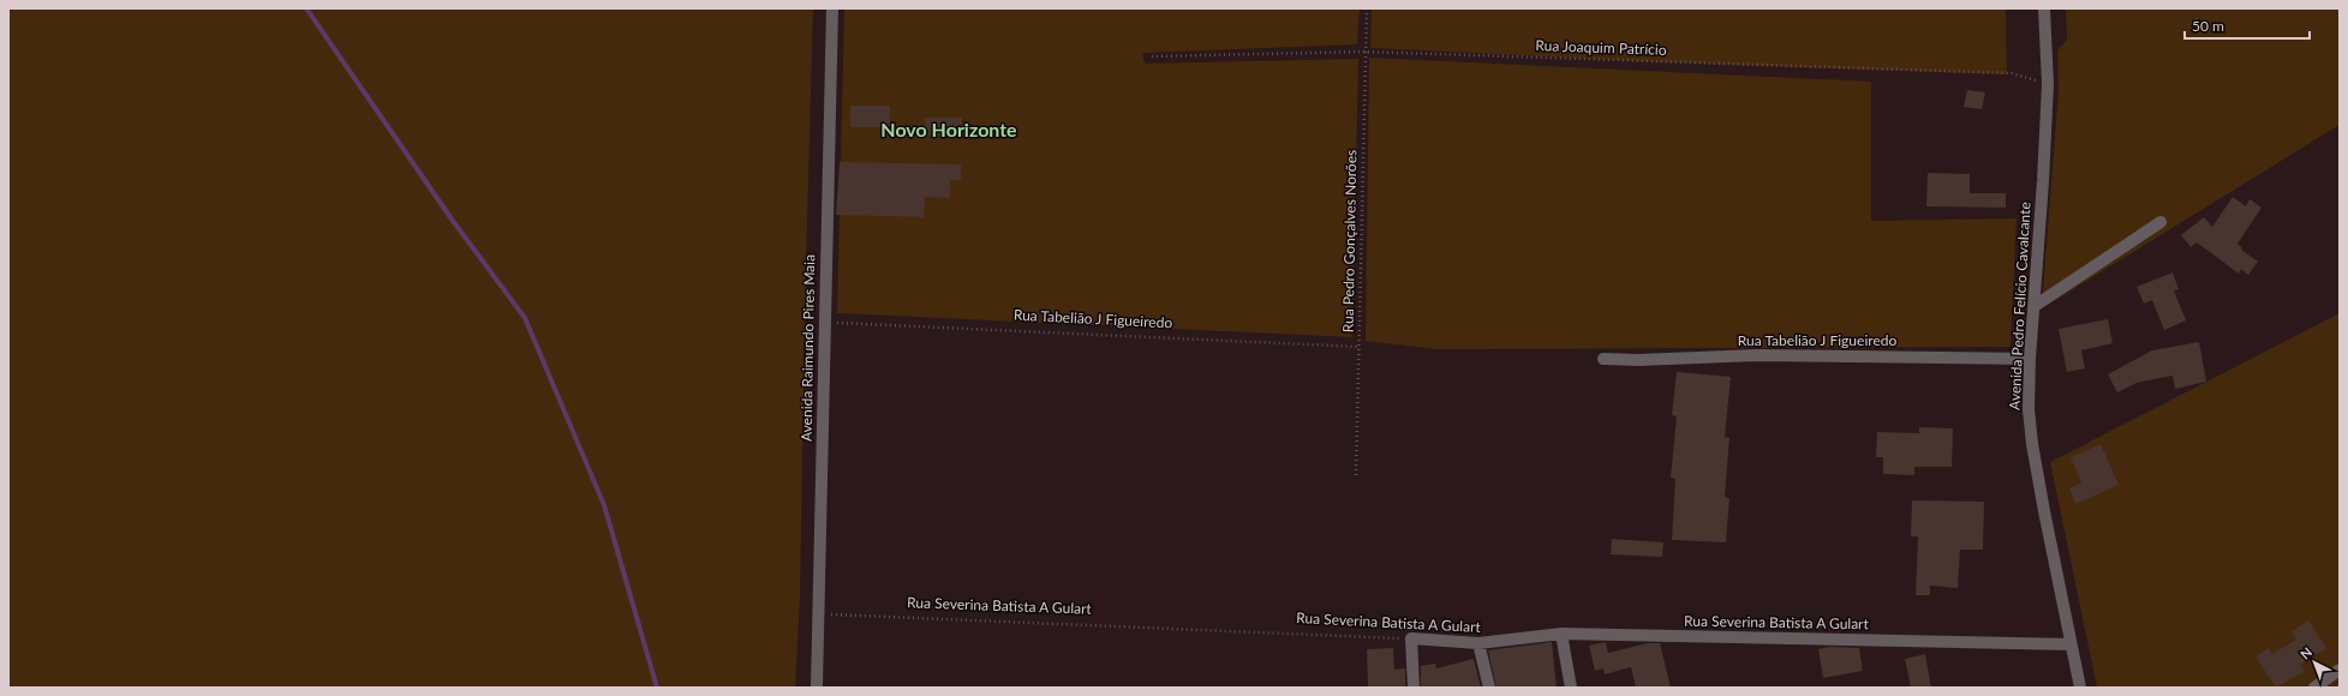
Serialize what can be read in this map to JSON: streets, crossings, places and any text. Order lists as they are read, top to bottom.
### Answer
{
  "streets": {
    "street": [
      "Avenida Pedro Felício Cavalcante",
      "Rua Tabelião J Figueiredo",
      "Avenida Raimundo Pires Maia",
      "Rua Severina Batista A Gulart"
    ],
    "path": ["Rua Joaquim Patrício", "Rua Pedro Gonçalves Norões"]
  },
  "crossings": [
    ["Rua Joaquim Patrício", "Rua Pedro Gonçalves Norões"],
    ["Rua Joaquim Patrício", "Avenida Pedro Felício Cavalcante"],
    ["Rua Pedro Gonçalves Norões", "Rua Tabelião J Figueiredo"],
    ["Avenida Pedro Felício Cavalcante", "Rua Tabelião J Figueiredo"],
    ["Avenida Pedro Felício Cavalcante", "Rua Severina Batista A Gulart"],
    ["Rua Tabelião J Figueiredo", "Avenida Raimundo Pires Maia"],
    ["Avenida Raimundo Pires Maia", "Rua Severina Batista A Gulart"]
  ],
  "districts": ["Novo Horizonte"],
  "scale_bar": "50 m",
  "north": "top left"
}
